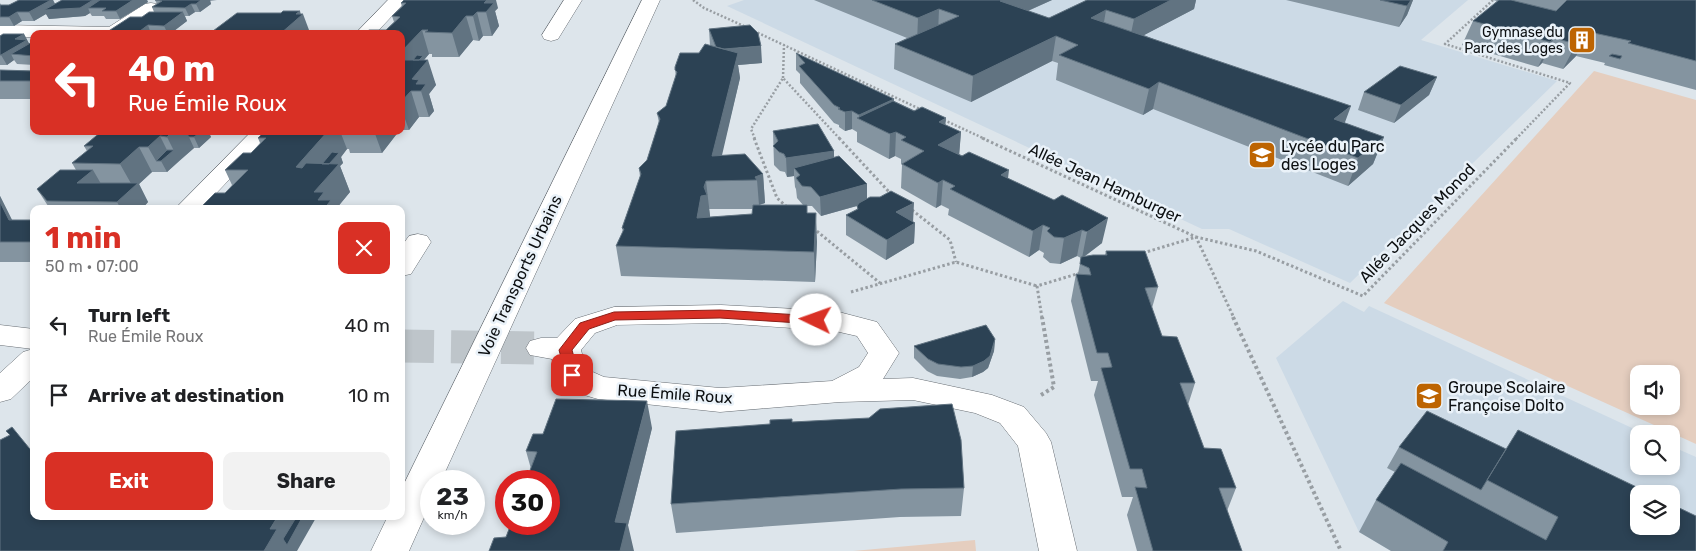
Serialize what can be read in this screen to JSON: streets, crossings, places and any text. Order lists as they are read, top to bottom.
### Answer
{
  "streets": {
    "street": ["Voie Transports Urbains", "Rue Émile Roux"],
    "path": ["Allée Jean Hamburger", "Allée Jacques Monod"]
  },
  "crossings": [
    ["Allée Jean Hamburger", "Allée Jacques Monod"]
  ],
  "places": {
    "building": ["Gymnase du Parc des Loges"],
    "school or university": ["Lycée du Parc des Loges", "Groupe Scolaire Françoise Dolto"]
  },
  "page": {
    "turn": ["40 m", "Rue Émile Roux"],
    "heading": ["1 min", "50 m · 07:00"],
    "list": [
      {
        "name": "Turn left",
        "note": "Rue Émile Roux",
        "value": "40 m"
      },
      {
        "name": "Arrive at destination",
        "value": "10 m"
      }
    ],
    "buttons": ["Exit", "Share"],
    "speed": "23 km/h",
    "limit": "30"
  }
}
